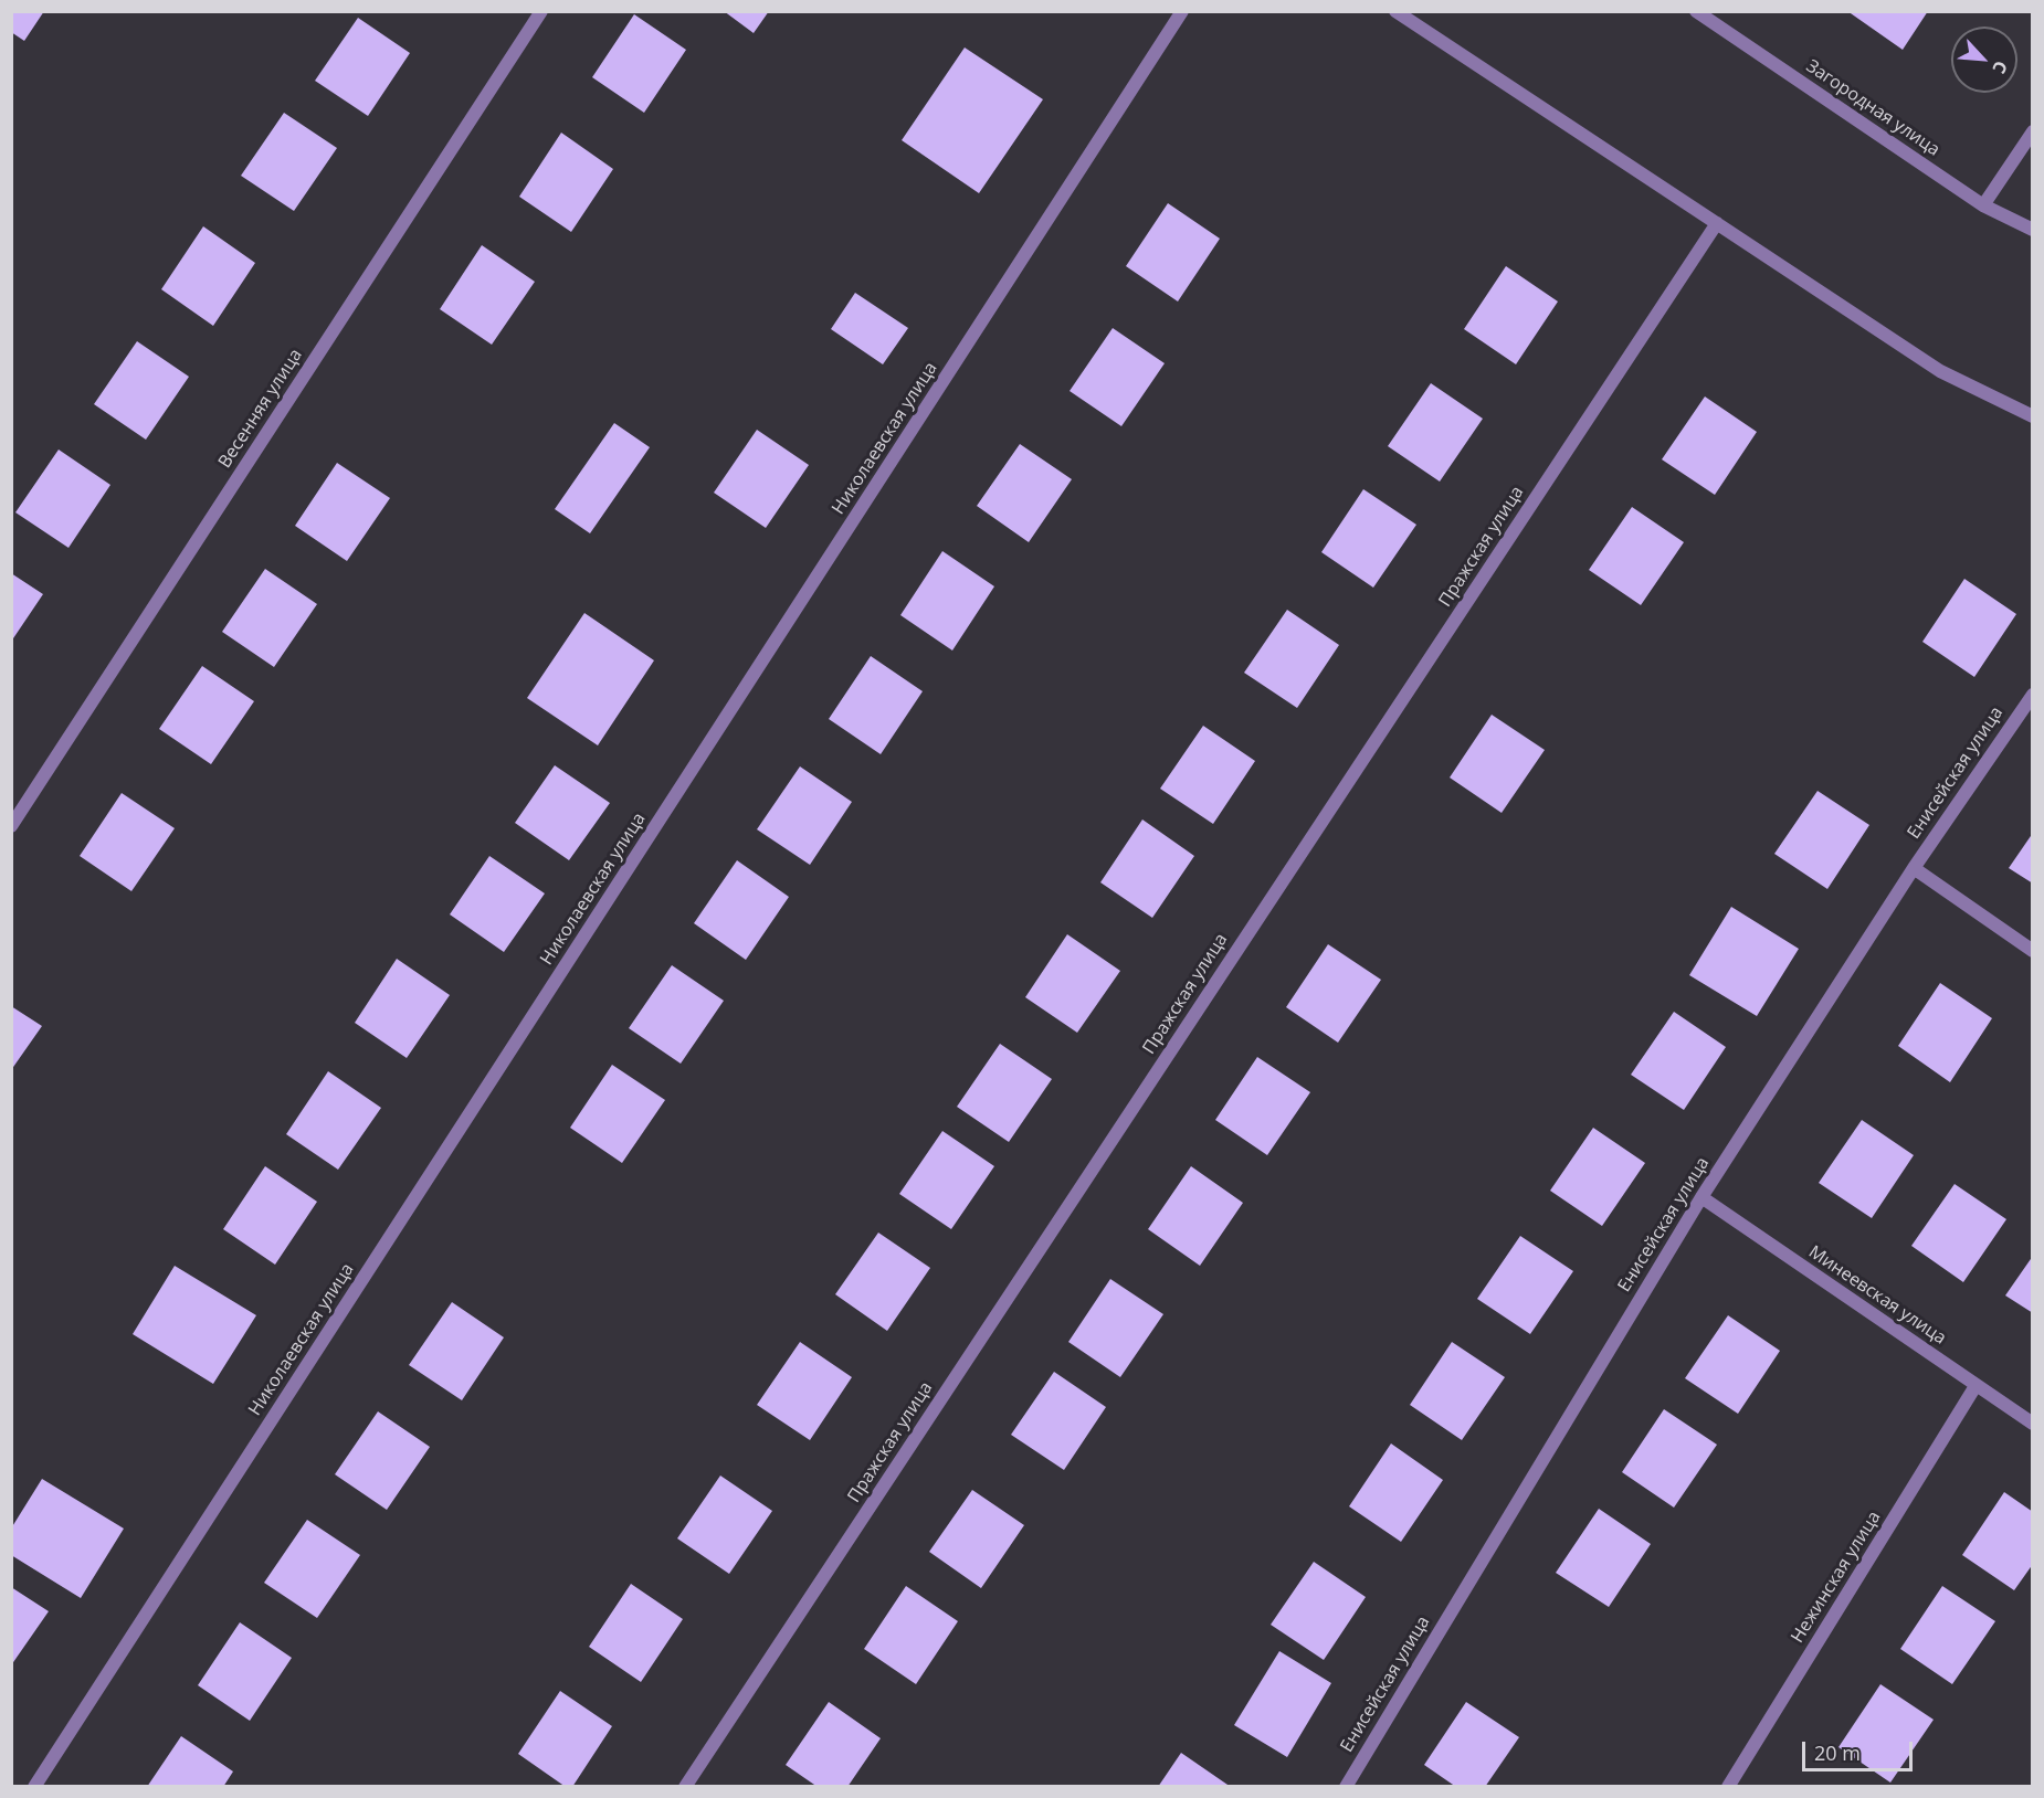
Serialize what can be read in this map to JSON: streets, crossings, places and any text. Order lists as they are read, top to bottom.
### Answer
{
  "streets": {
    "street": [
      "Загородная улица",
      "Весенняя улица",
      "Николаевская улица",
      "Пражская улица",
      "Енисейская улица",
      "Минеевская улица",
      "Нежинская улица"
    ]
  },
  "crossings": [
    ["Енисейская улица", "Минеевская улица"],
    ["Минеевская улица", "Нежинская улица"]
  ],
  "scale_bar": "20 m",
  "north": "bottom right"
}
